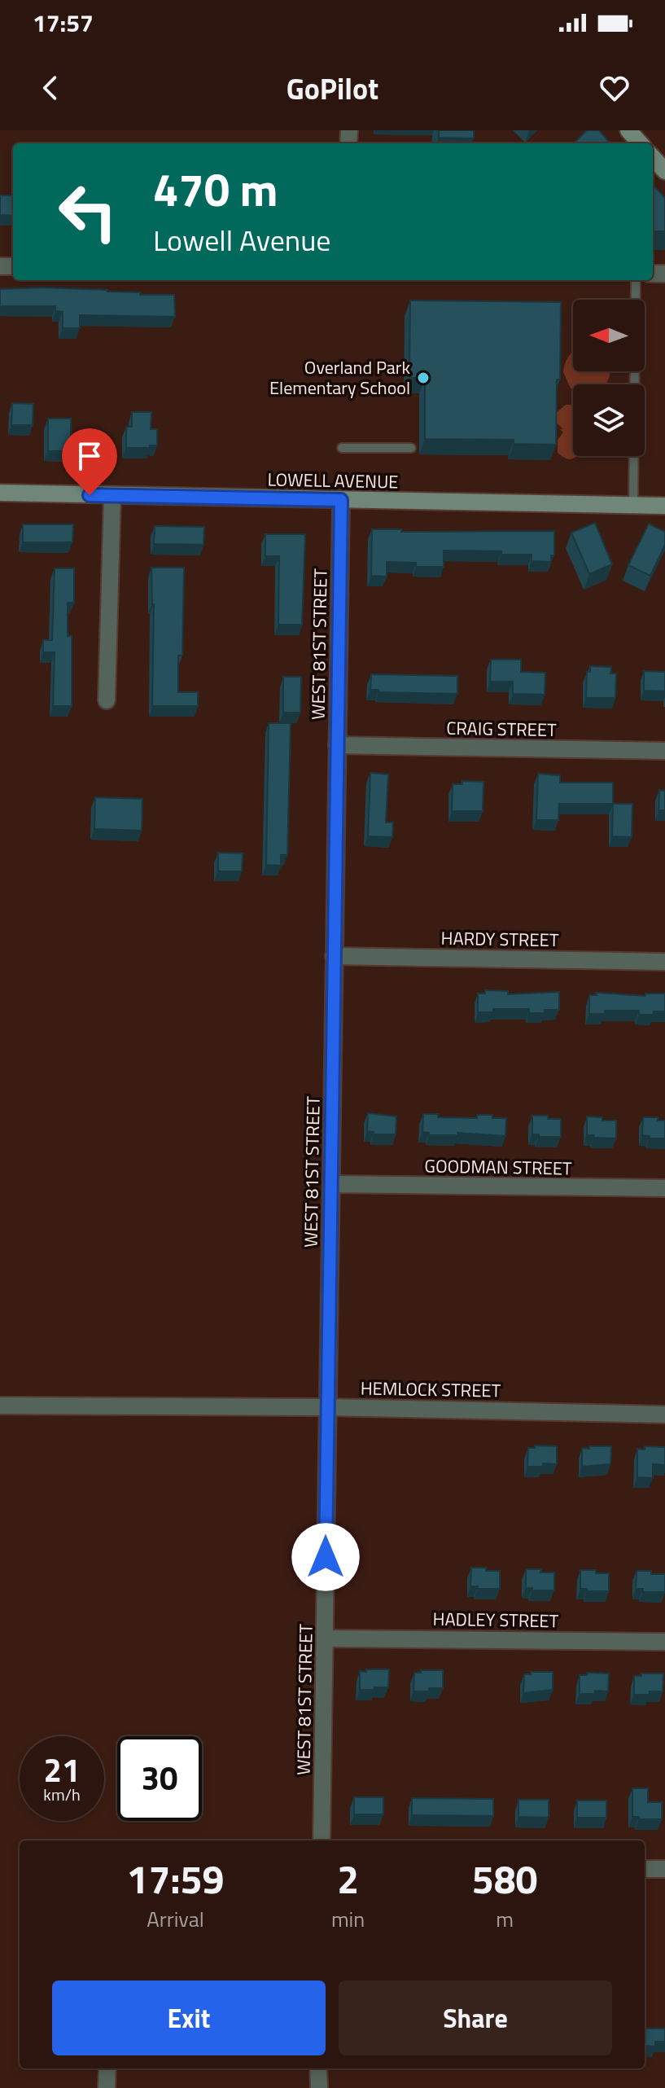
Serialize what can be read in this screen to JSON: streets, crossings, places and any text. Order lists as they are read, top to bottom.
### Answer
{
  "streets": {
    "street": [
      "LOWELL AVENUE",
      "WEST 81ST STREET",
      "CRAIG STREET",
      "HARDY STREET",
      "GOODMAN STREET",
      "HEMLOCK STREET",
      "HADLEY STREET"
    ]
  },
  "crossings": [
    ["LOWELL AVENUE", "WEST 81ST STREET"],
    ["WEST 81ST STREET", "CRAIG STREET"],
    ["WEST 81ST STREET", "HARDY STREET"],
    ["WEST 81ST STREET", "GOODMAN STREET"],
    ["WEST 81ST STREET", "HEMLOCK STREET"],
    ["WEST 81ST STREET", "HADLEY STREET"]
  ],
  "places": ["Overland Park Elementary School"],
  "north": "left",
  "page": {
    "status": "17:57",
    "header": "GoPilot",
    "turn": ["470 m", "Lowell Avenue"],
    "speed": "21 km/h",
    "limit": "30",
    "eta": [
      "17:59",
      "Arrival",
      "2",
      "min",
      "580",
      "m"
    ],
    "buttons": ["Exit", "Share"]
  }
}
